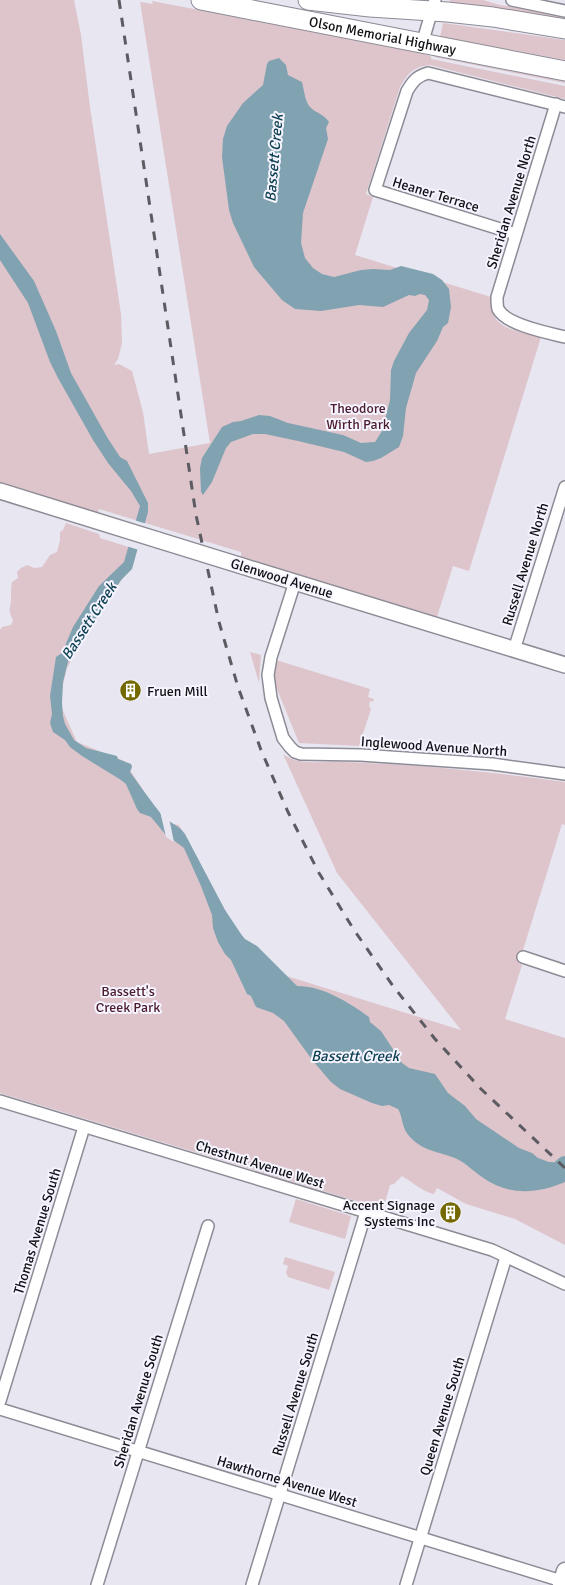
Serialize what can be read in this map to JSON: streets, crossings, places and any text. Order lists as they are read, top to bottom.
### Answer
{
  "streets": {
    "main road": ["Olson Memorial Highway"],
    "street": [
      "Heaner Terrace",
      "Sheridan Avenue North",
      "Russell Avenue North",
      "Glenwood Avenue",
      "Inglewood Avenue North",
      "Chestnut Avenue West",
      "Thomas Avenue South",
      "Russell Avenue South",
      "Sheridan Avenue South",
      "Queen Avenue South",
      "Hawthorne Avenue West"
    ]
  },
  "crossings": [
    ["Heaner Terrace", "Sheridan Avenue North"],
    ["Russell Avenue North", "Glenwood Avenue"],
    ["Glenwood Avenue", "Inglewood Avenue North"],
    ["Chestnut Avenue West", "Thomas Avenue South"],
    ["Chestnut Avenue West", "Russell Avenue South"],
    ["Chestnut Avenue West", "Queen Avenue South"],
    ["Russell Avenue South", "Hawthorne Avenue West"],
    ["Sheridan Avenue South", "Hawthorne Avenue West"],
    ["Queen Avenue South", "Hawthorne Avenue West"]
  ],
  "water": ["Bassett Creek"],
  "parks": ["Theodore Wirth Park", "Bassett's Creek Park"],
  "places": {
    "building": ["Fruen Mill", "Accent Signage Systems Inc"]
  }
}
